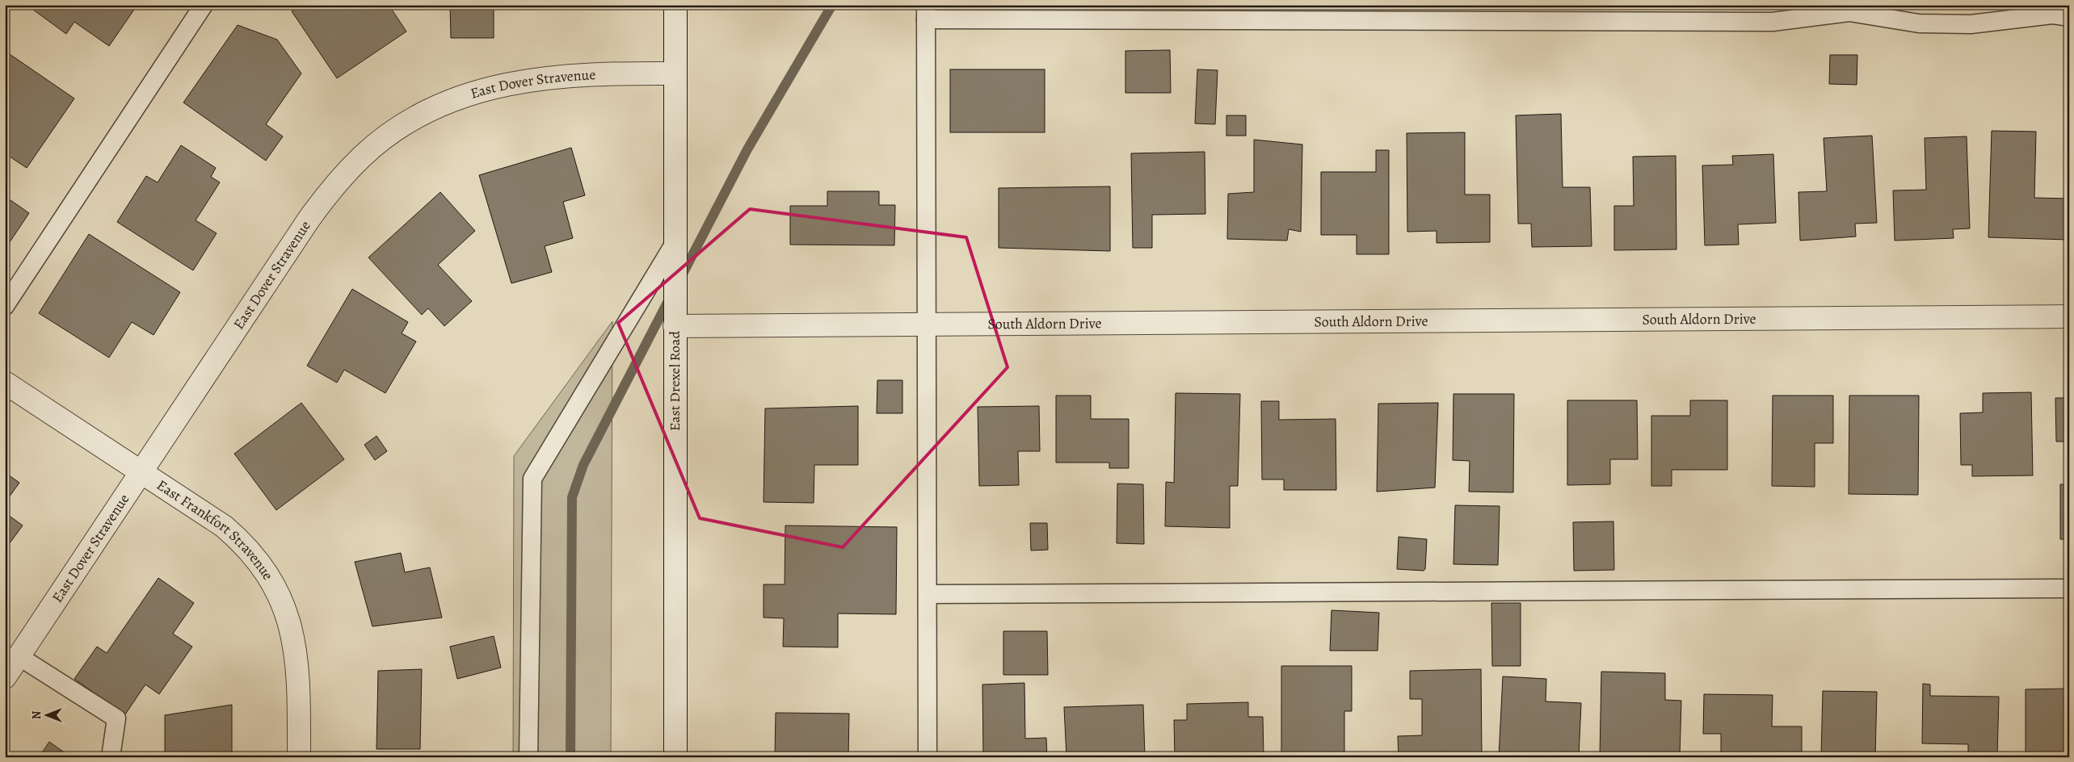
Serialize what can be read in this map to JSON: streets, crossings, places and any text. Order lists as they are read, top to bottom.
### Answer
{
  "streets": {
    "street": [
      "East Dover Stravenue",
      "South Aldorn Drive",
      "East Drexel Road",
      "East Frankfort Stravenue"
    ]
  },
  "crossings": [
    ["East Dover Stravenue", "East Drexel Road"],
    ["East Dover Stravenue", "East Frankfort Stravenue"],
    ["South Aldorn Drive", "East Drexel Road"]
  ],
  "north": "left"
}
